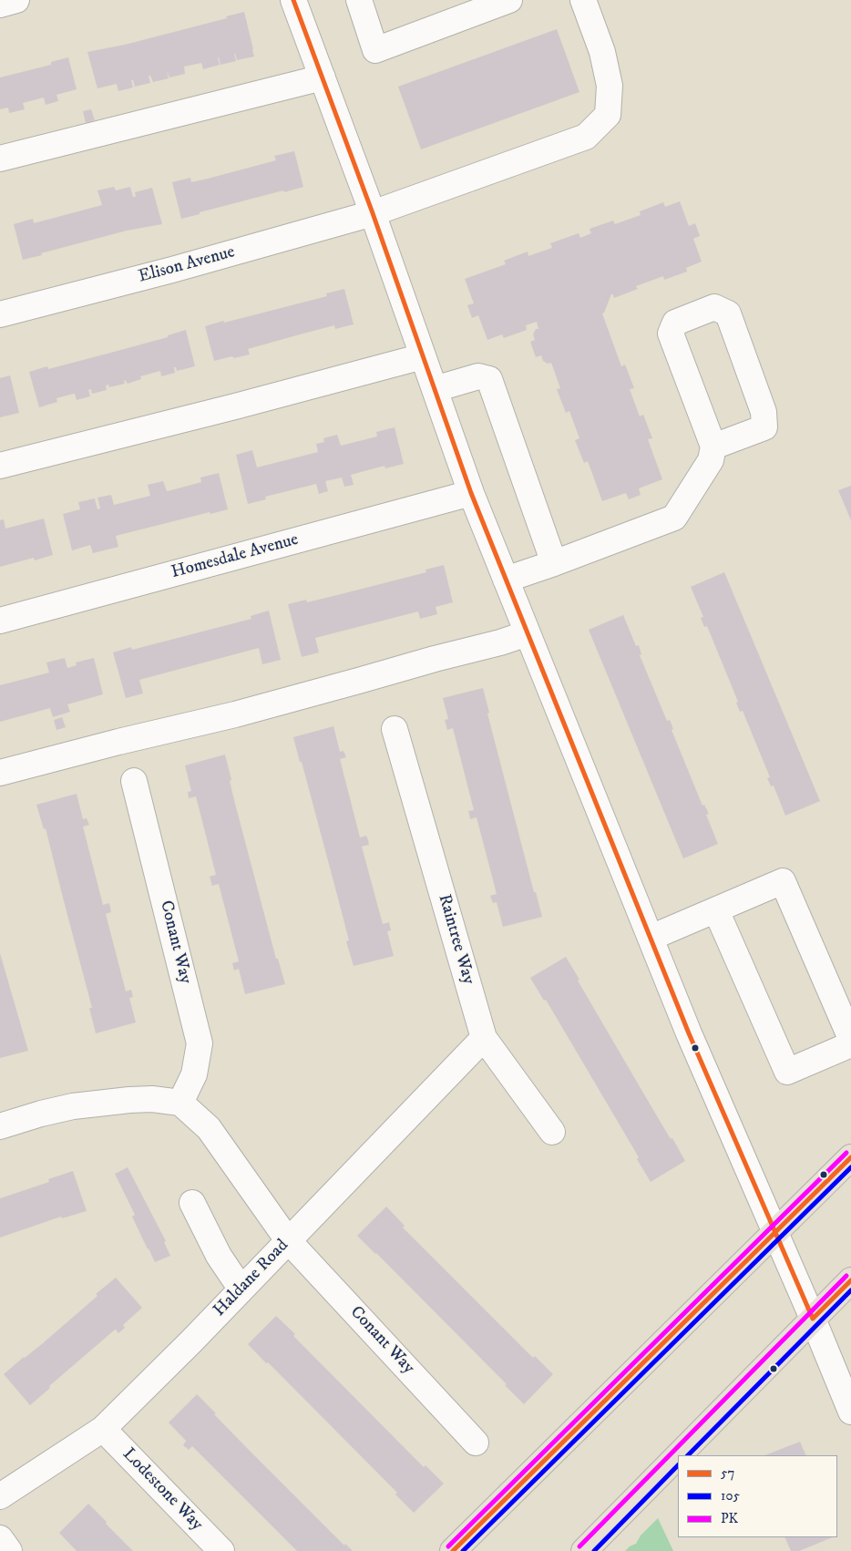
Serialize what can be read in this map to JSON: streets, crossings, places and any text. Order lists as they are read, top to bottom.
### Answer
{
  "streets": {
    "street": [
      "Elison Avenue",
      "Homesdale Avenue",
      "Raintree Way",
      "Conant Way",
      "Haldane Road",
      "Lodestone Way"
    ]
  },
  "crossings": [
    ["Raintree Way", "Haldane Road"],
    ["Conant Way", "Haldane Road"],
    ["Haldane Road", "Lodestone Way"]
  ],
  "lines": ["transit line 57", "transit line PK", "transit line 105"],
  "legend": ["57", "105", "PK"]
}
